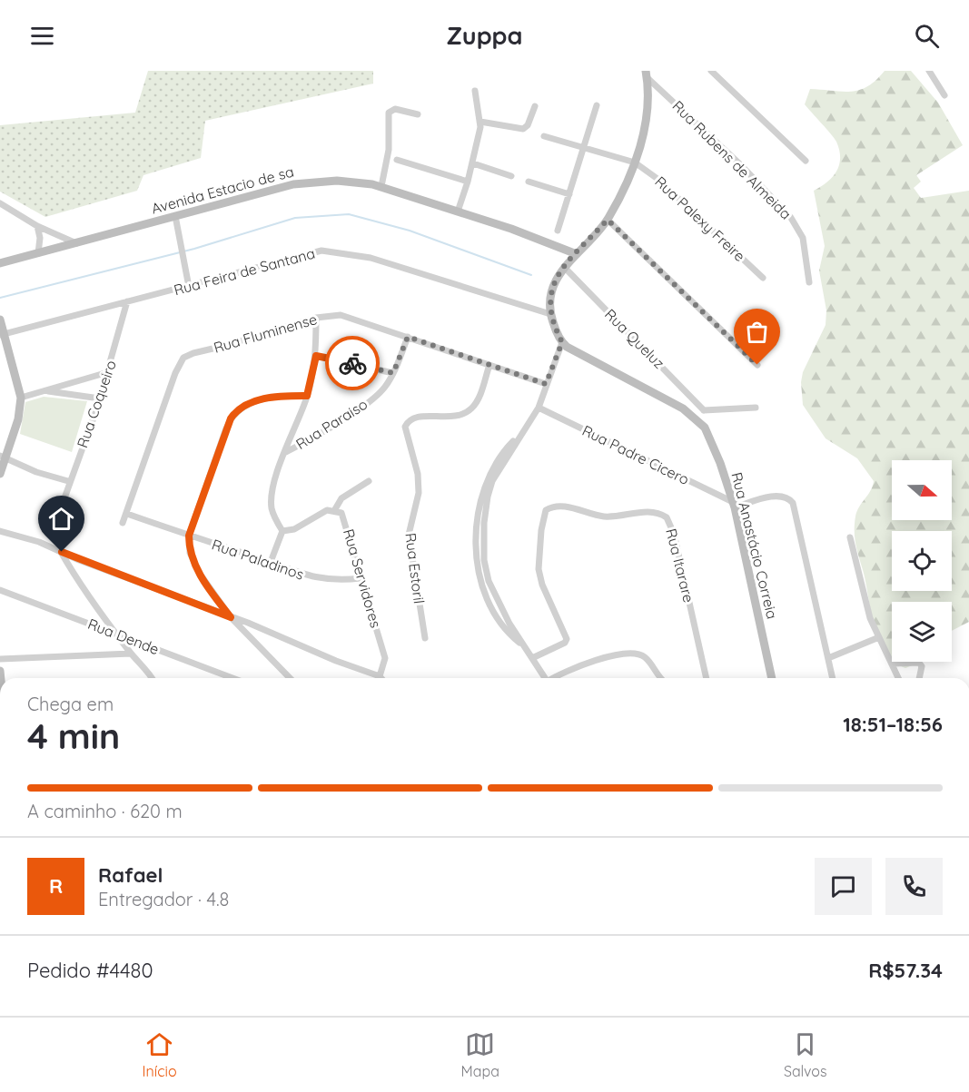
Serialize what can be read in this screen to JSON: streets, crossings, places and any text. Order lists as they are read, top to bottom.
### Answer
{
  "streets": {
    "street": [
      "Rua Rubens de Almeida",
      "Avenida Estacio de sa",
      "Rua Palexy Freire",
      "Rua Feira de Santana",
      "Rua Fluminense",
      "Rua Queluz",
      "Rua Coqueiro",
      "Rua Paraiso",
      "Rua Padre Cicero",
      "Rua Anastácio Correia",
      "Rua Paladinos",
      "Rua Itarare",
      "Rua Estoril",
      "Rua Servidores",
      "Rua Dende"
    ]
  },
  "crossings": [
    ["Rua Feira de Santana", "Rua Coqueiro"],
    ["Rua Fluminense", "Rua Paraiso"],
    ["Rua Fluminense", "Rua Paladinos"],
    ["Rua Fluminense", "Rua Estoril"],
    ["Rua Padre Cicero", "Rua Anastácio Correia"],
    ["Rua Paladinos", "Rua Servidores"]
  ],
  "north": "right",
  "page": {
    "header": "Zuppa",
    "heading": ["4 min", "Chega em", "18:51–18:56"],
    "panel": [
      "Rafael",
      "Entregador · 4.8",
      "Pedido #4480",
      "R$57.34"
    ],
    "bar": "A caminho · 620 m",
    "round": "R",
    "tabs": ["Início", "Mapa", "Salvos"]
  }
}
